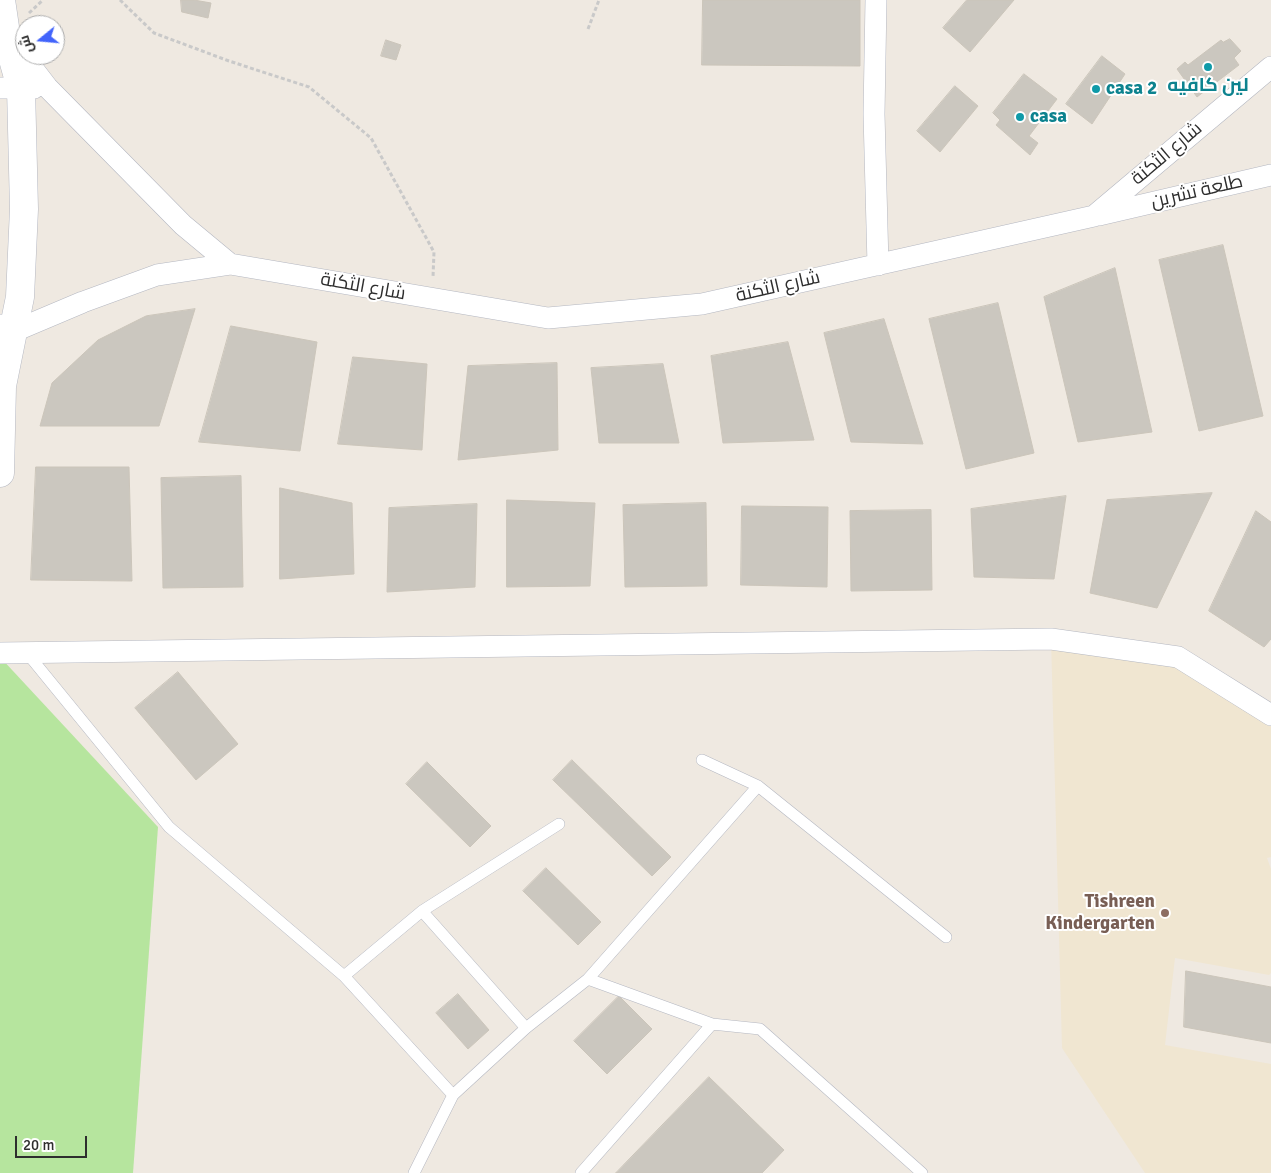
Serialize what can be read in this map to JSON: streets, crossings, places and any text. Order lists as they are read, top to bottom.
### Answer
{
  "streets": {
    "street": ["شارع الثكنة", "طلعة تشرين"]
  },
  "crossings": [
    ["شارع الثكنة", "طلعة تشرين"]
  ],
  "places": [
    "لين كافيه",
    "casa 2",
    "casa",
    "Tishreen Kindergarten"
  ],
  "scale_bar": "20 m",
  "north": "left"
}
